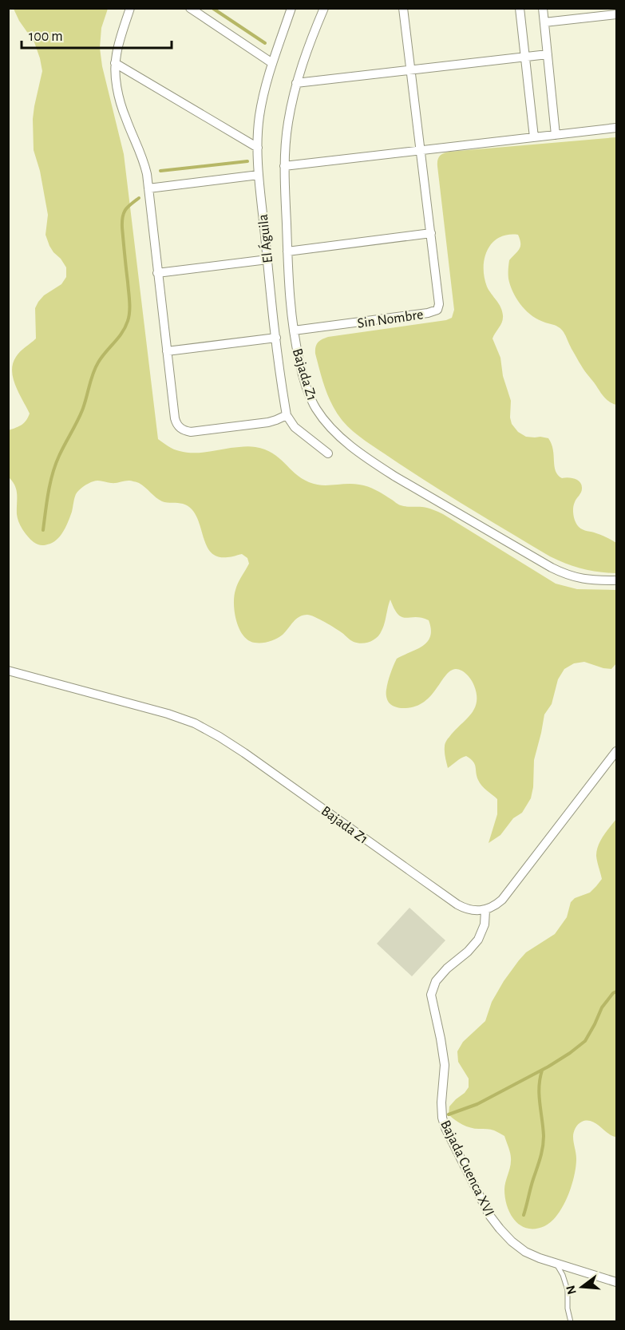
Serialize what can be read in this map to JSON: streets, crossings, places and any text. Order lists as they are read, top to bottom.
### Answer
{
  "streets": {
    "street": [
      "El Águila",
      "Sin Nombre",
      "Bajada Z1",
      "Bajada Cuenca XVI"
    ]
  },
  "crossings": [
    ["El Águila", "Sin Nombre"],
    ["El Águila", "Bajada Z1"],
    ["Sin Nombre", "Bajada Z1"],
    ["Bajada Z1", "Bajada Cuenca XVI"]
  ],
  "scale_bar": "100 m",
  "north": "left"
}
